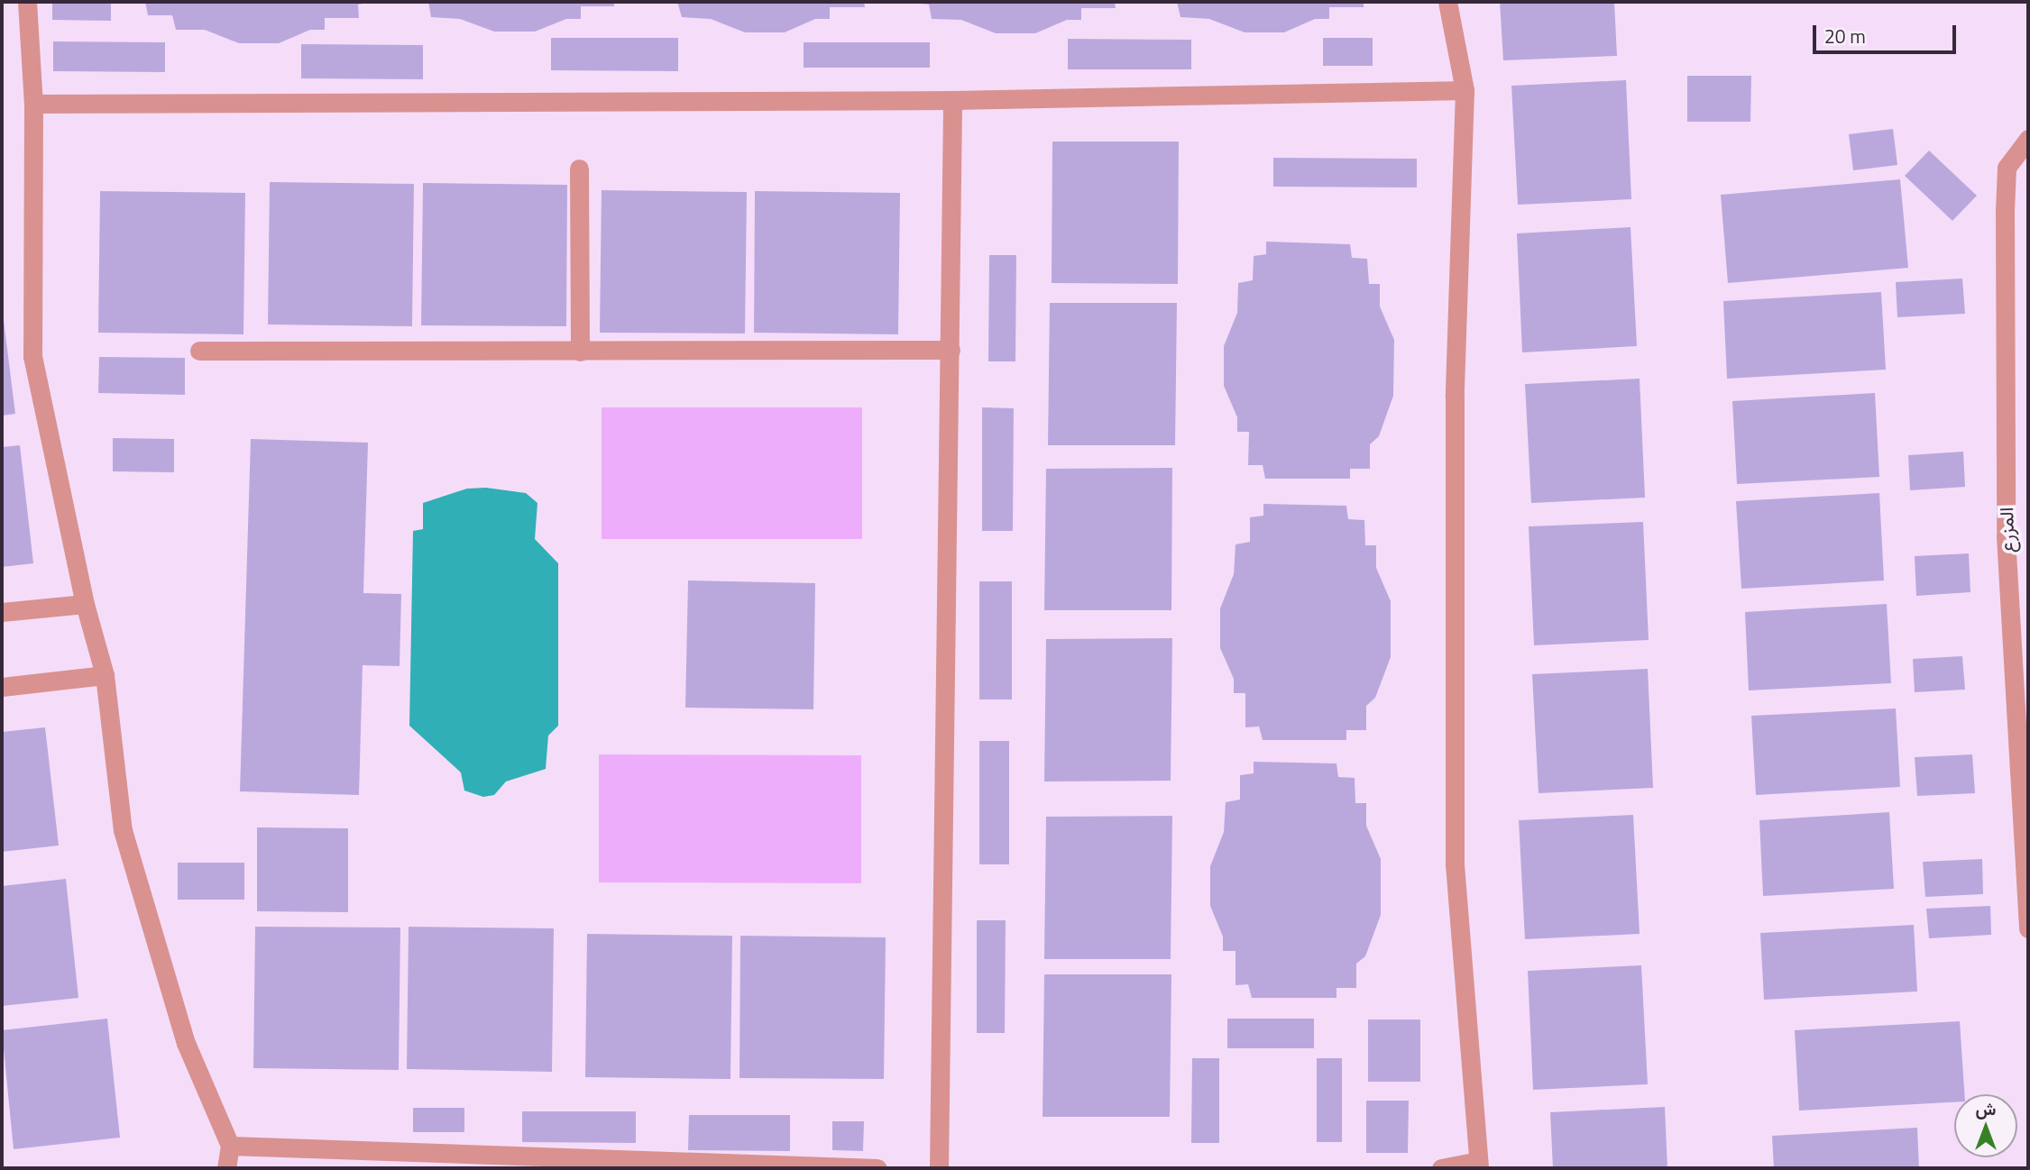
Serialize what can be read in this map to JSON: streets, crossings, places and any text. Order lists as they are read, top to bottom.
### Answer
{
  "streets": {
    "street": ["المزرع"]
  },
  "scale_bar": "20 m",
  "north": "top"
}
